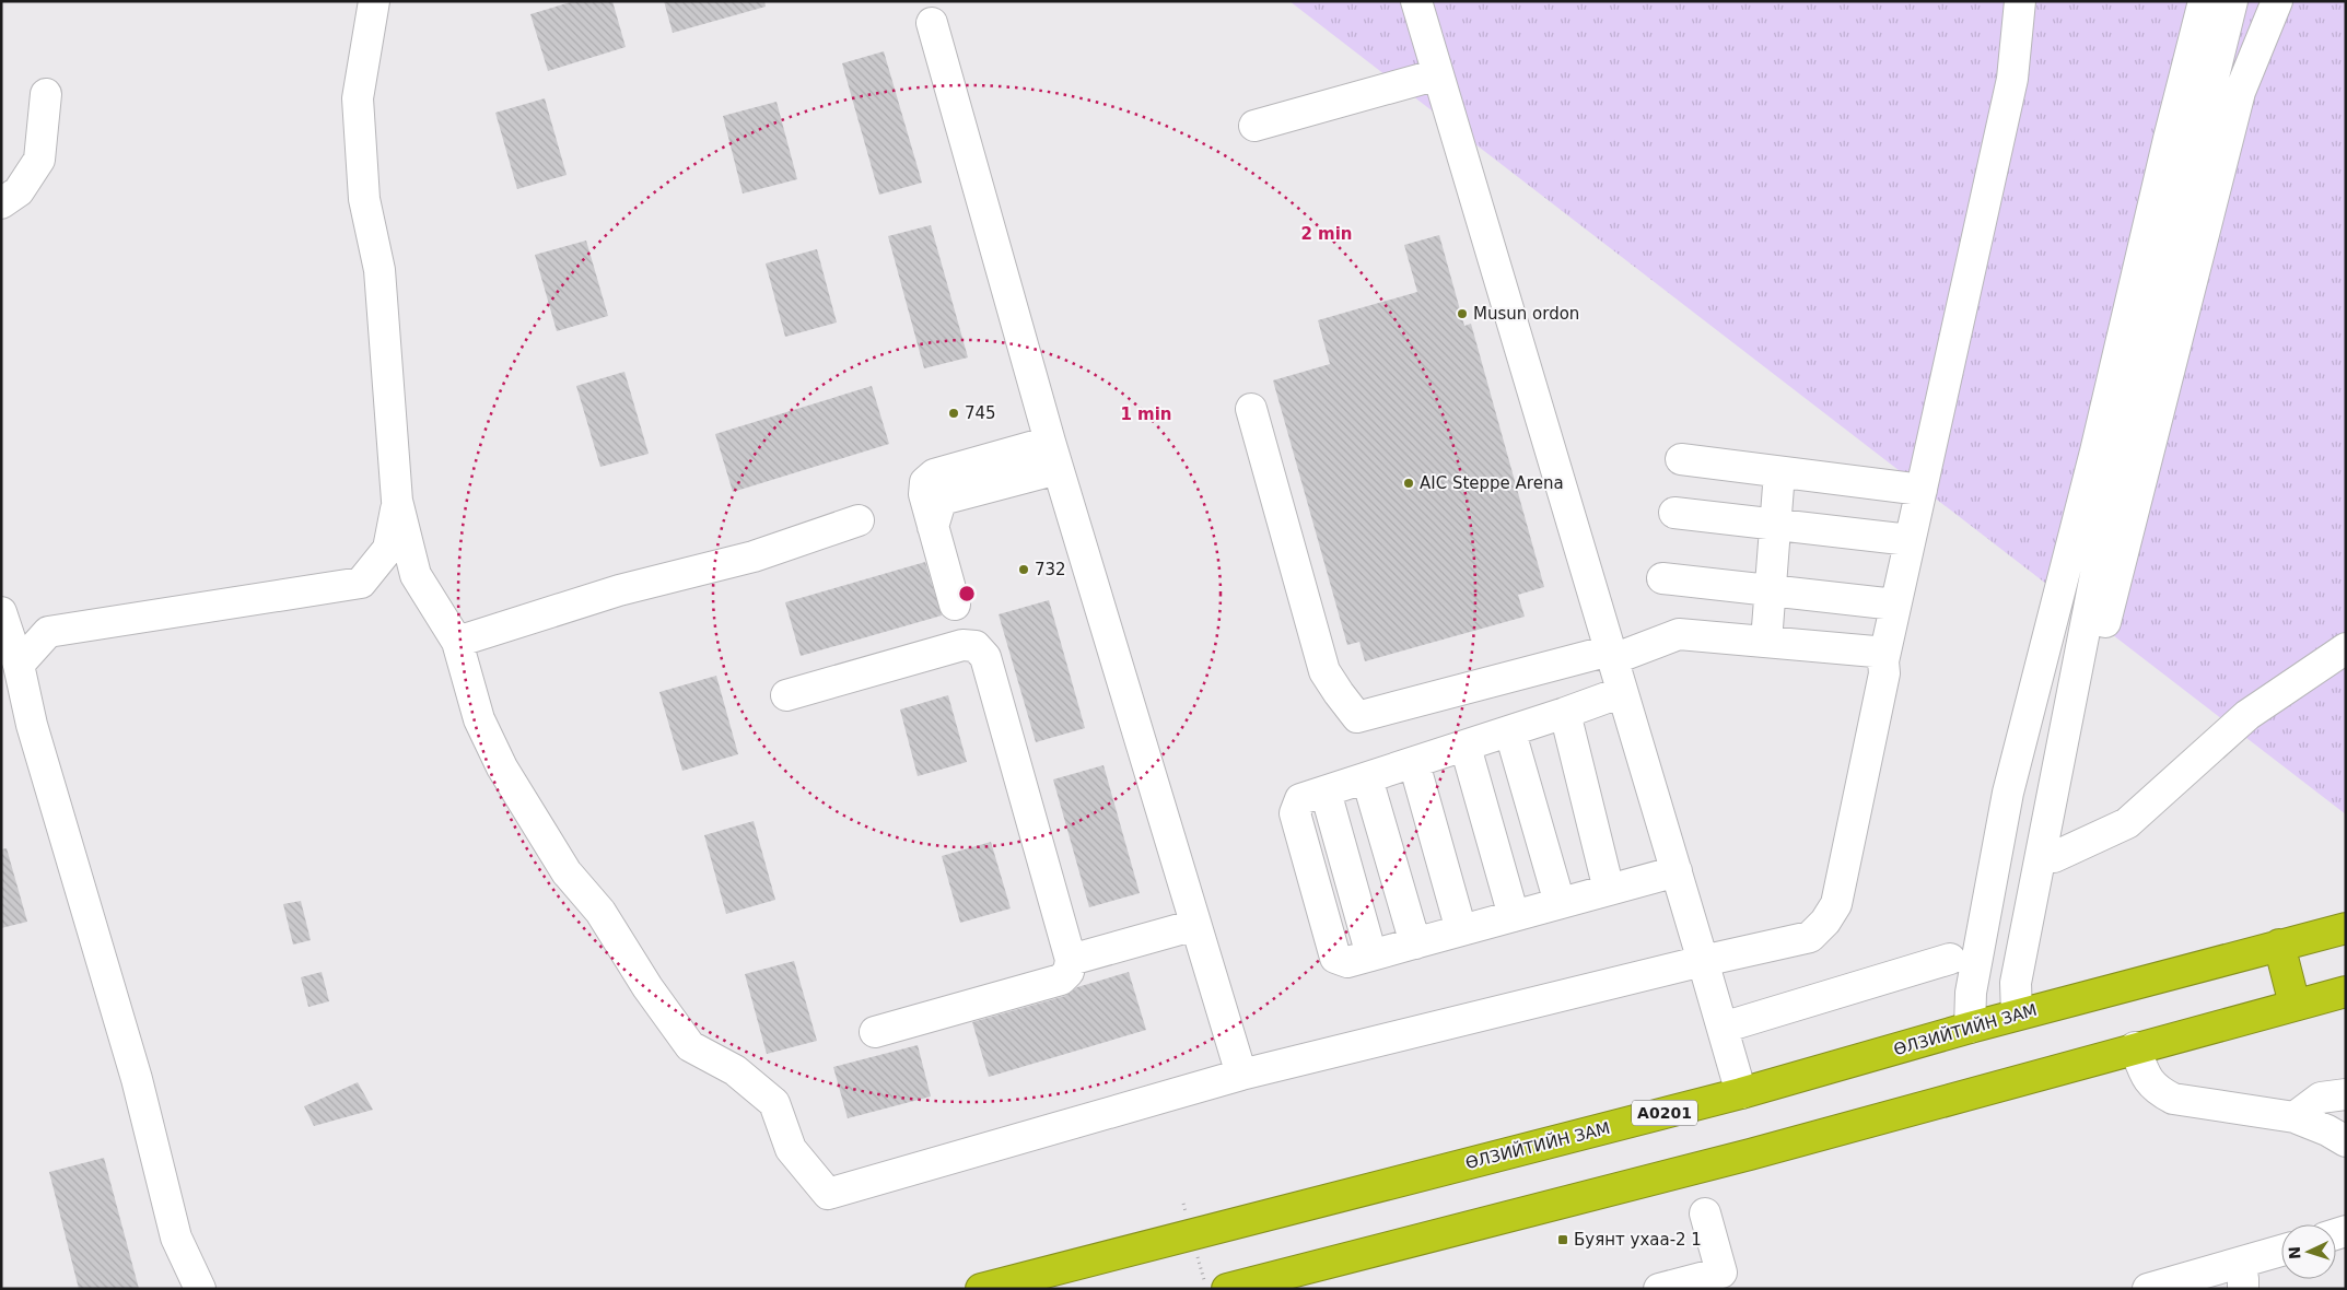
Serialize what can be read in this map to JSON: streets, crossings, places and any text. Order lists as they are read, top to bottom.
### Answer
{
  "streets": {
    "highway": ["ӨЛЗИЙТИЙН ЗАМ", "A0201"]
  },
  "places": {
    "other": [
      "Musun ordon",
      "745",
      "AIC Steppe Arena",
      "732"
    ],
    "transit": ["Буянт ухаа-2 1"]
  },
  "north": "left",
  "rings": ["2 min", "1 min"]
}
